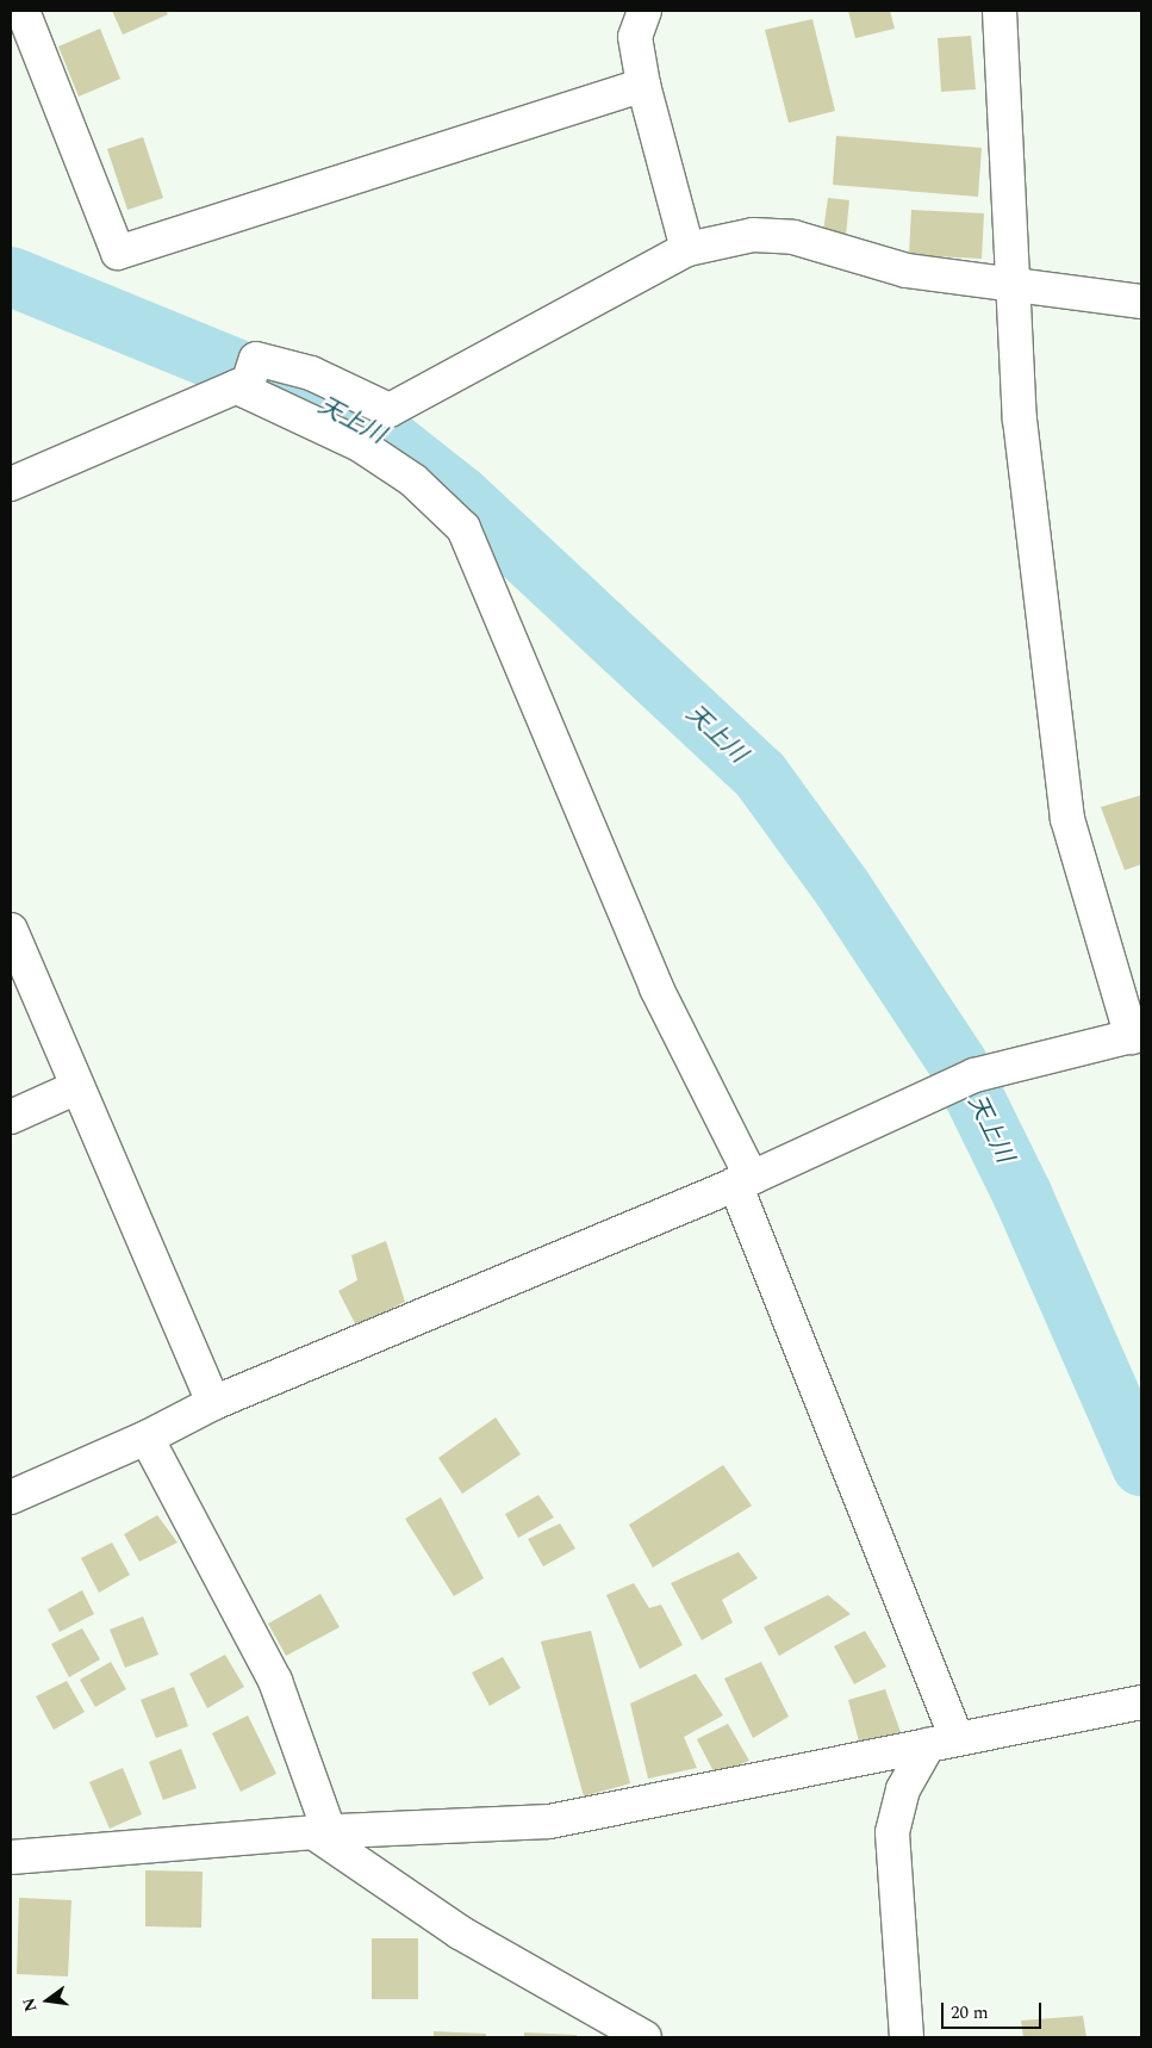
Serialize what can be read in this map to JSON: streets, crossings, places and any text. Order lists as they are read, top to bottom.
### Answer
{
  "water": ["天上川"],
  "scale_bar": "20 m",
  "north": "left"
}
